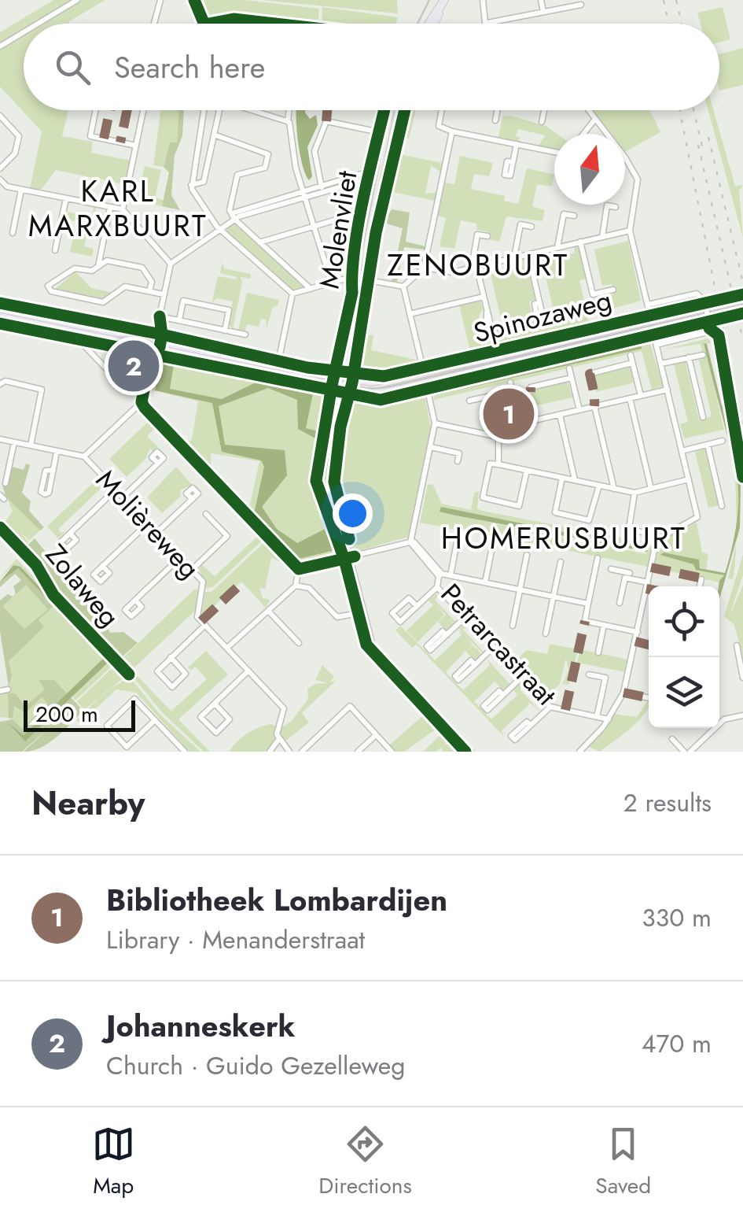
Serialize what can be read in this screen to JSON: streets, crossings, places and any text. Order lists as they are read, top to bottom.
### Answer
{
  "streets": {
    "main road": ["Molenvliet", "Spinozaweg"],
    "street": ["Molièreweg", "Petrarcastraat"],
    "cycle path": ["Zolaweg"]
  },
  "crossings": [
    ["Molenvliet", "Spinozaweg"]
  ],
  "districts": ["KARL MARXBUURT", "ZENOBUURT", "HOMERUSBUURT"],
  "scale_bar": "200 m",
  "north": "top",
  "page": {
    "search": "Search here",
    "pins": ["2", "1"],
    "scale": "200 m",
    "heading": ["Nearby", "2 results"],
    "list": [
      {
        "mark": "1",
        "name": "Bibliotheek Lombardijen",
        "note": "Library · Menanderstraat",
        "value": "330 m"
      },
      {
        "mark": "2",
        "name": "Johanneskerk",
        "note": "Church · Guido Gezelleweg",
        "value": "470 m"
      }
    ],
    "nav": ["Map", "Directions", "Saved"]
  }
}
